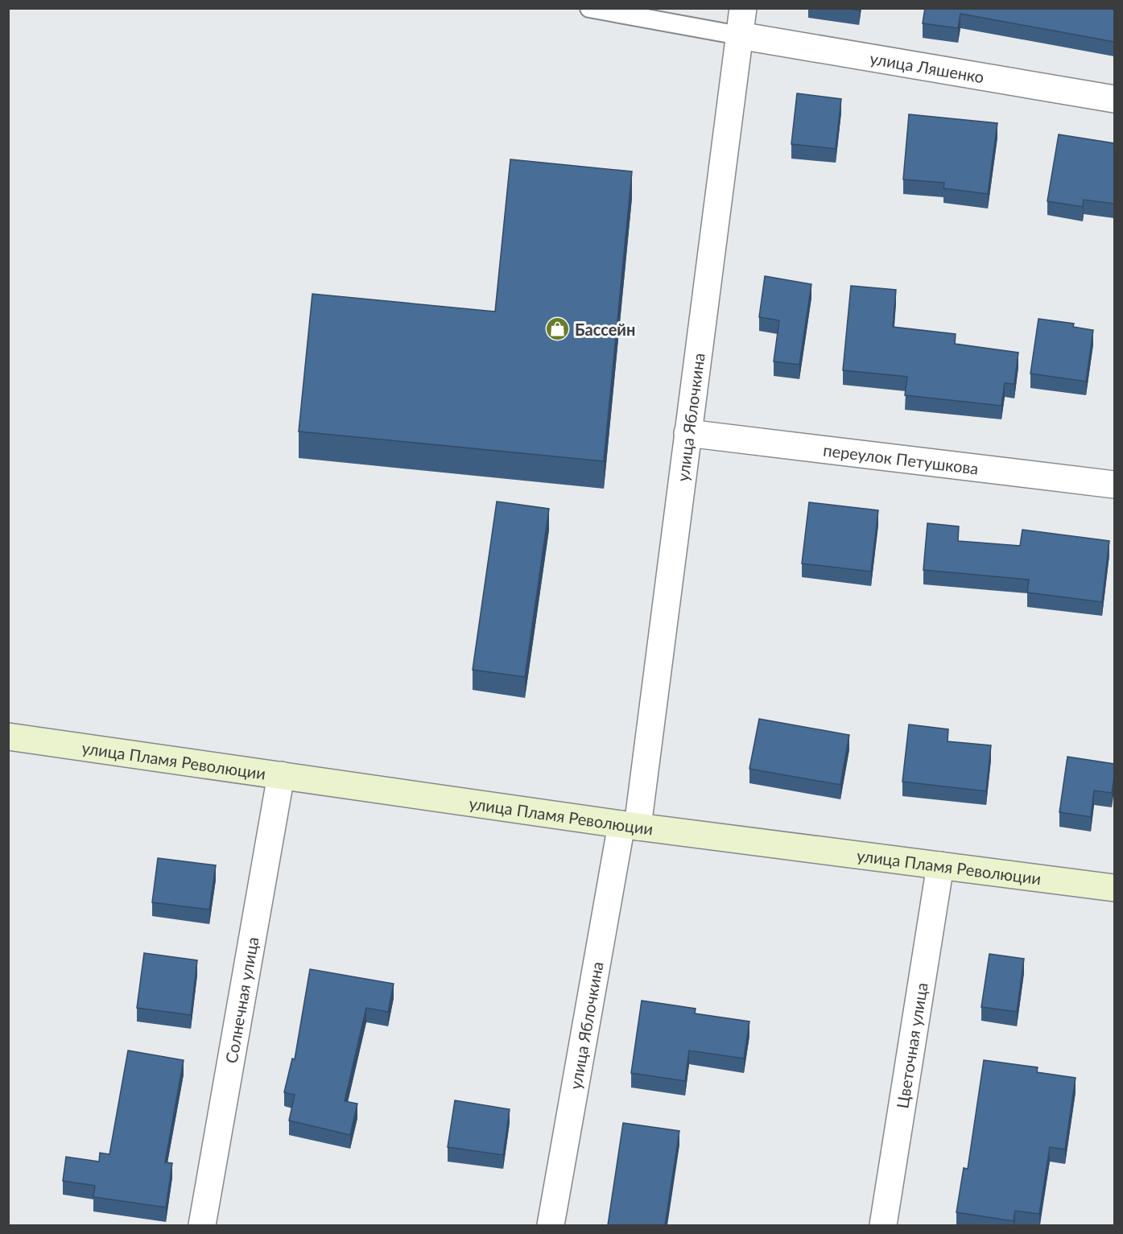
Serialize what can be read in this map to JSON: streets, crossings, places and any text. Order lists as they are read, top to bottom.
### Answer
{
  "streets": {
    "street": [
      "улица Ляшенко",
      "улица Яблочкина",
      "переулок Петушкова",
      "улица Пламя Революции",
      "Солнечная улица",
      "Цветочная улица"
    ]
  },
  "crossings": [
    ["улица Ляшенко", "улица Яблочкина"],
    ["улица Яблочкина", "переулок Петушкова"],
    ["улица Яблочкина", "улица Пламя Революции"],
    ["улица Пламя Революции", "Солнечная улица"],
    ["улица Пламя Революции", "Цветочная улица"]
  ],
  "places": {
    "shop": ["Бассейн"]
  }
}
